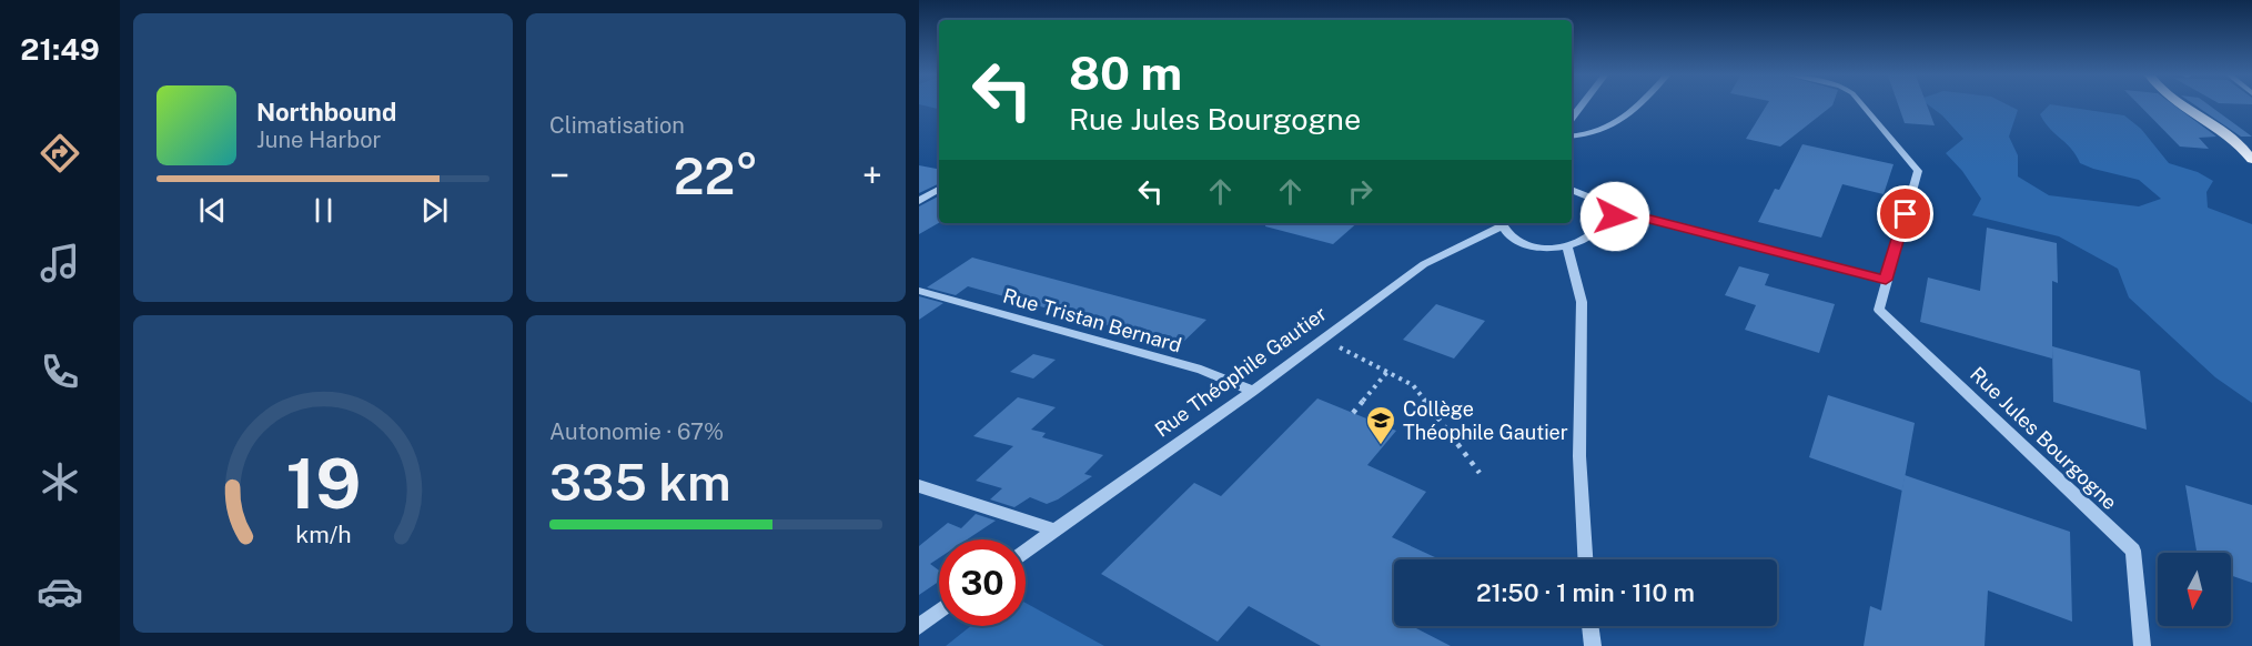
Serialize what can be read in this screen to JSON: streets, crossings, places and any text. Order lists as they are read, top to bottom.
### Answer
{
  "streets": {
    "street": ["Rue Tristan Bernard", "Rue Théophile Gautier", "Rue Jules Bourgogne"]
  },
  "crossings": [
    ["Rue Tristan Bernard", "Rue Théophile Gautier"]
  ],
  "places": {
    "school or university": ["Collège Théophile Gautier"]
  },
  "north": "bottom",
  "page": {
    "tabs": "21:49",
    "tile": [
      "Climatisation",
      ["Autonomie · 67%", "335 km"]
    ],
    "turn": ["80 m", "Rue Jules Bourgogne"],
    "song": ["Northbound", "June Harbor"],
    "heat": ["−", "22°", "+"],
    "limit": "30",
    "trip": "21:50 · 1 min · 110 m",
    "gauge": ["19", "km/h"]
  }
}
